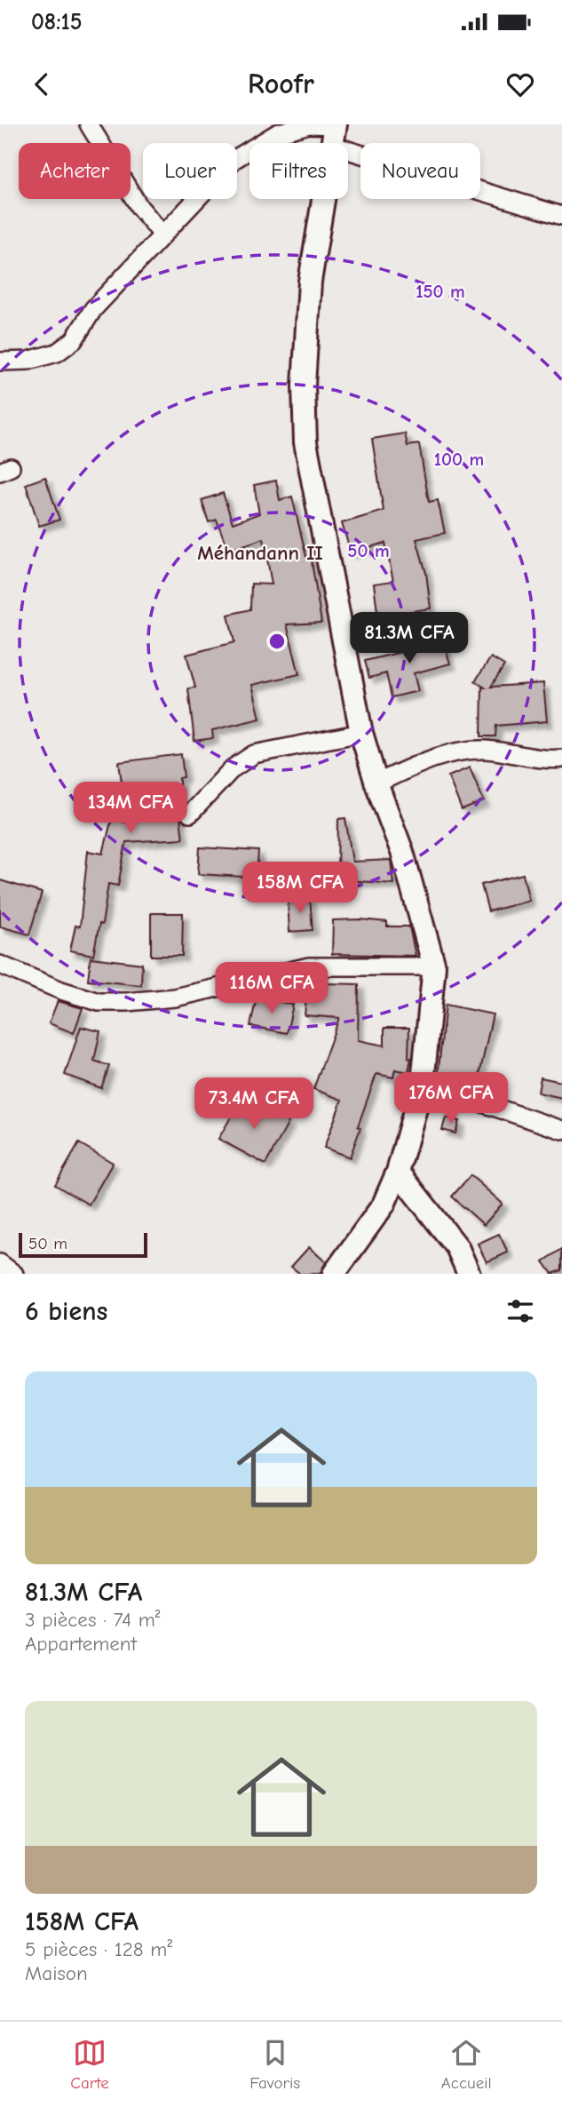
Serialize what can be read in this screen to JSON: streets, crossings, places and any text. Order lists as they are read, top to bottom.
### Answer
{
  "districts": ["Méhandann II"],
  "scale_bar": "50 m",
  "page": {
    "status": "08:15",
    "header": "Roofr",
    "chip": [
      "Acheter",
      "Louer",
      "Filtres",
      "Nouveau"
    ],
    "price": [
      "81.3M CFA",
      "134M CFA",
      "158M CFA",
      "116M CFA",
      "176M CFA",
      "73.4M CFA"
    ],
    "scale": "50 m",
    "heading": "6 biens",
    "list": [
      {
        "name": "81.3M CFA",
        "note": "3 pièces · 74 m² · Appartement"
      },
      {
        "name": "158M CFA",
        "note": "5 pièces · 128 m² · Maison"
      }
    ],
    "tabs": ["Carte", "Favoris", "Accueil"]
  },
  "rings": ["150 m", "100 m", "50 m"]
}
